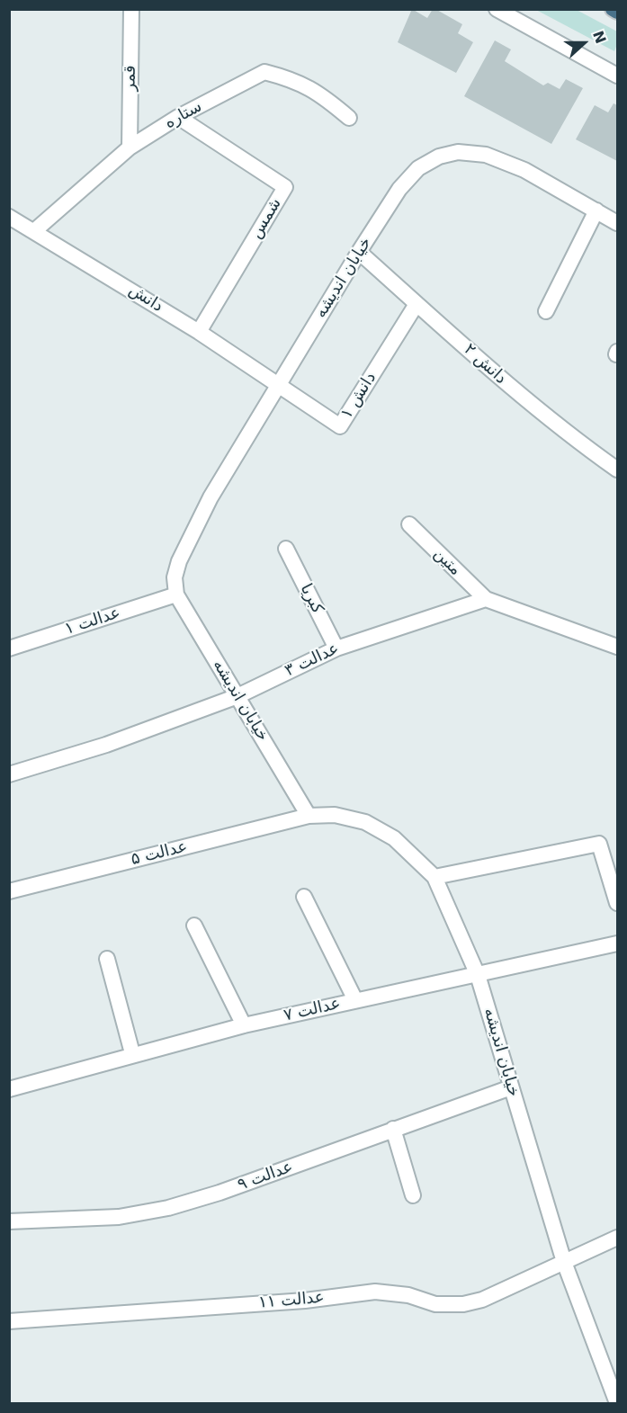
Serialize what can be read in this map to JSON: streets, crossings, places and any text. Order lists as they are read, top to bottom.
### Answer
{
  "streets": {
    "street": [
      "قمر",
      "ستاره",
      "شمس",
      "خیابان اندیشه",
      "دانش",
      "دانش ۲",
      "دانش ۱",
      "متین",
      "کبریا",
      "عدالت ۱",
      "عدالت ۳",
      "عدالت ۵",
      "عدالت ۷",
      "عدالت ۹",
      "عدالت ۱۱"
    ]
  },
  "crossings": [
    ["قمر", "ستاره"],
    ["ستاره", "شمس"],
    ["ستاره", "دانش"],
    ["شمس", "دانش"],
    ["خیابان اندیشه", "دانش"],
    ["خیابان اندیشه", "دانش ۲"],
    ["خیابان اندیشه", "دانش ۱"],
    ["خیابان اندیشه", "عدالت ۱"],
    ["خیابان اندیشه", "عدالت ۳"],
    ["خیابان اندیشه", "عدالت ۵"],
    ["خیابان اندیشه", "عدالت ۷"],
    ["خیابان اندیشه", "عدالت ۹"],
    ["خیابان اندیشه", "عدالت ۱۱"],
    ["دانش", "دانش ۱"],
    ["دانش ۲", "دانش ۱"],
    ["متین", "عدالت ۳"],
    ["کبریا", "عدالت ۳"]
  ],
  "north": "right"
}
